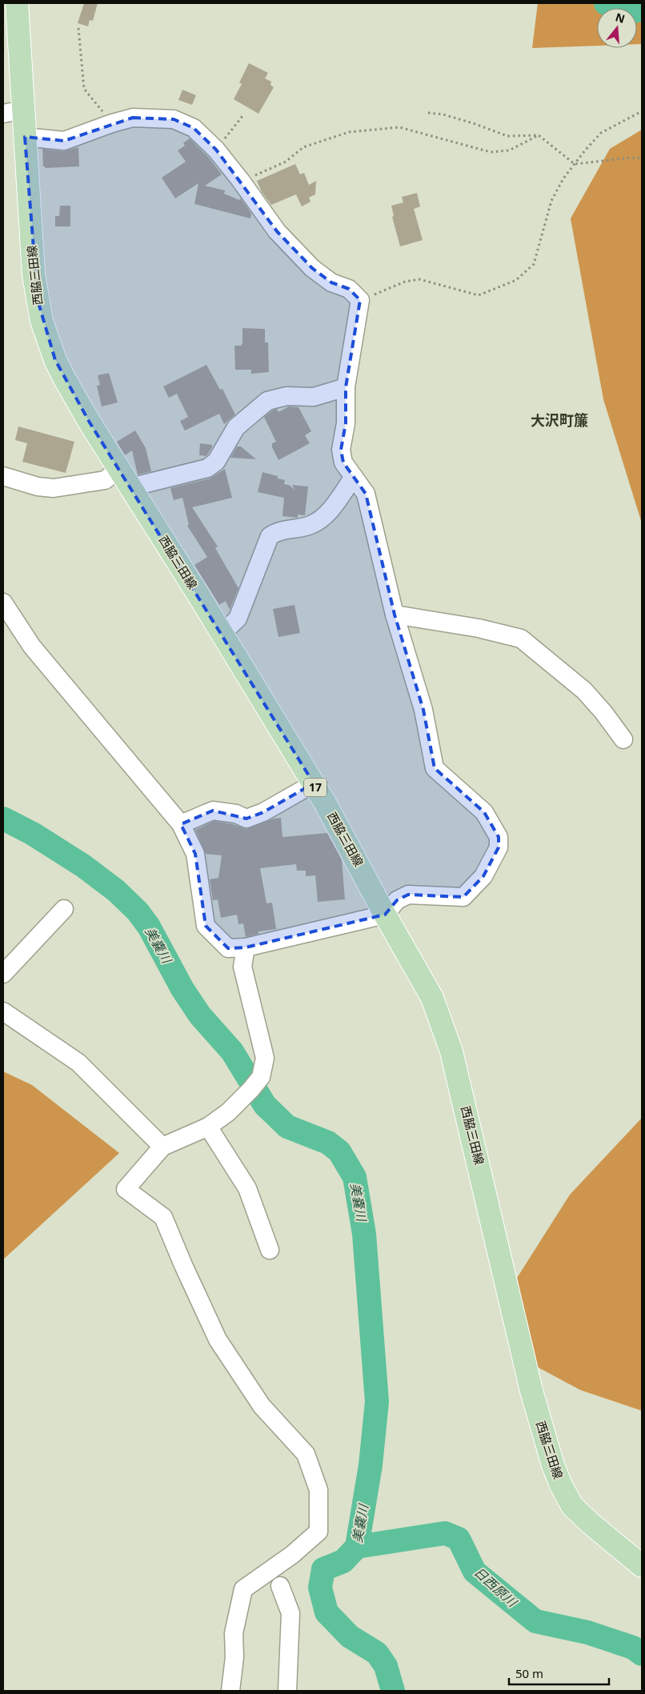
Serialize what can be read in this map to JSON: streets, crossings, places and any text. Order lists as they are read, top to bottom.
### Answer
{
  "streets": {
    "main road": ["西脇三田線", "17"]
  },
  "districts": ["大沢町簾"],
  "water": ["美嚢川", "日西原川"],
  "scale_bar": "50 m",
  "north": "top"
}
